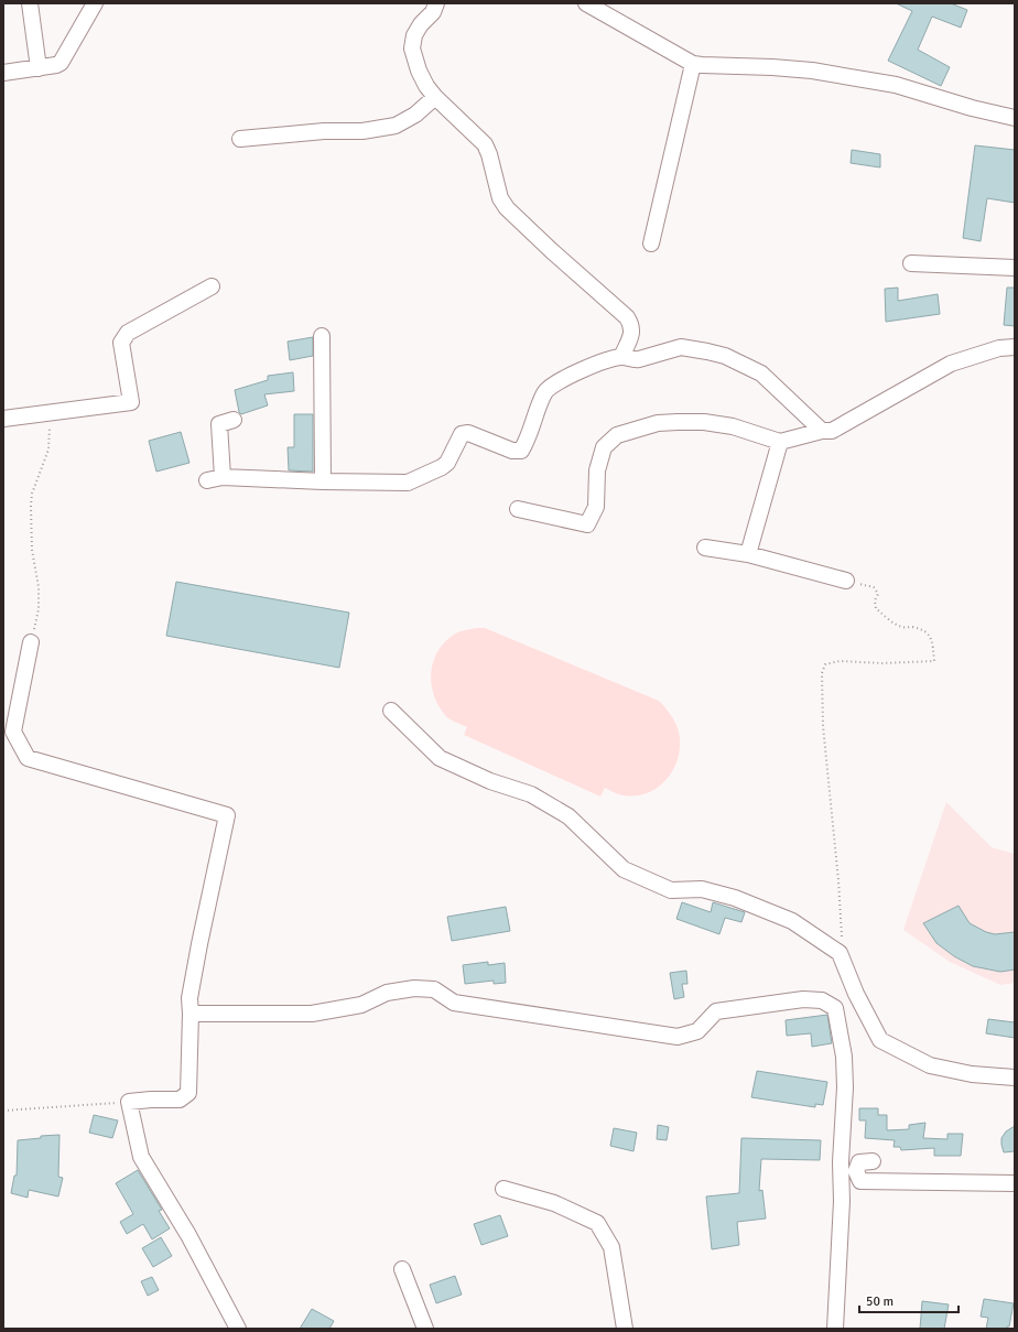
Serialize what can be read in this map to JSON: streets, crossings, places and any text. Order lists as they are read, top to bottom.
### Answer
{
  "scale_bar": "50 m"
}
